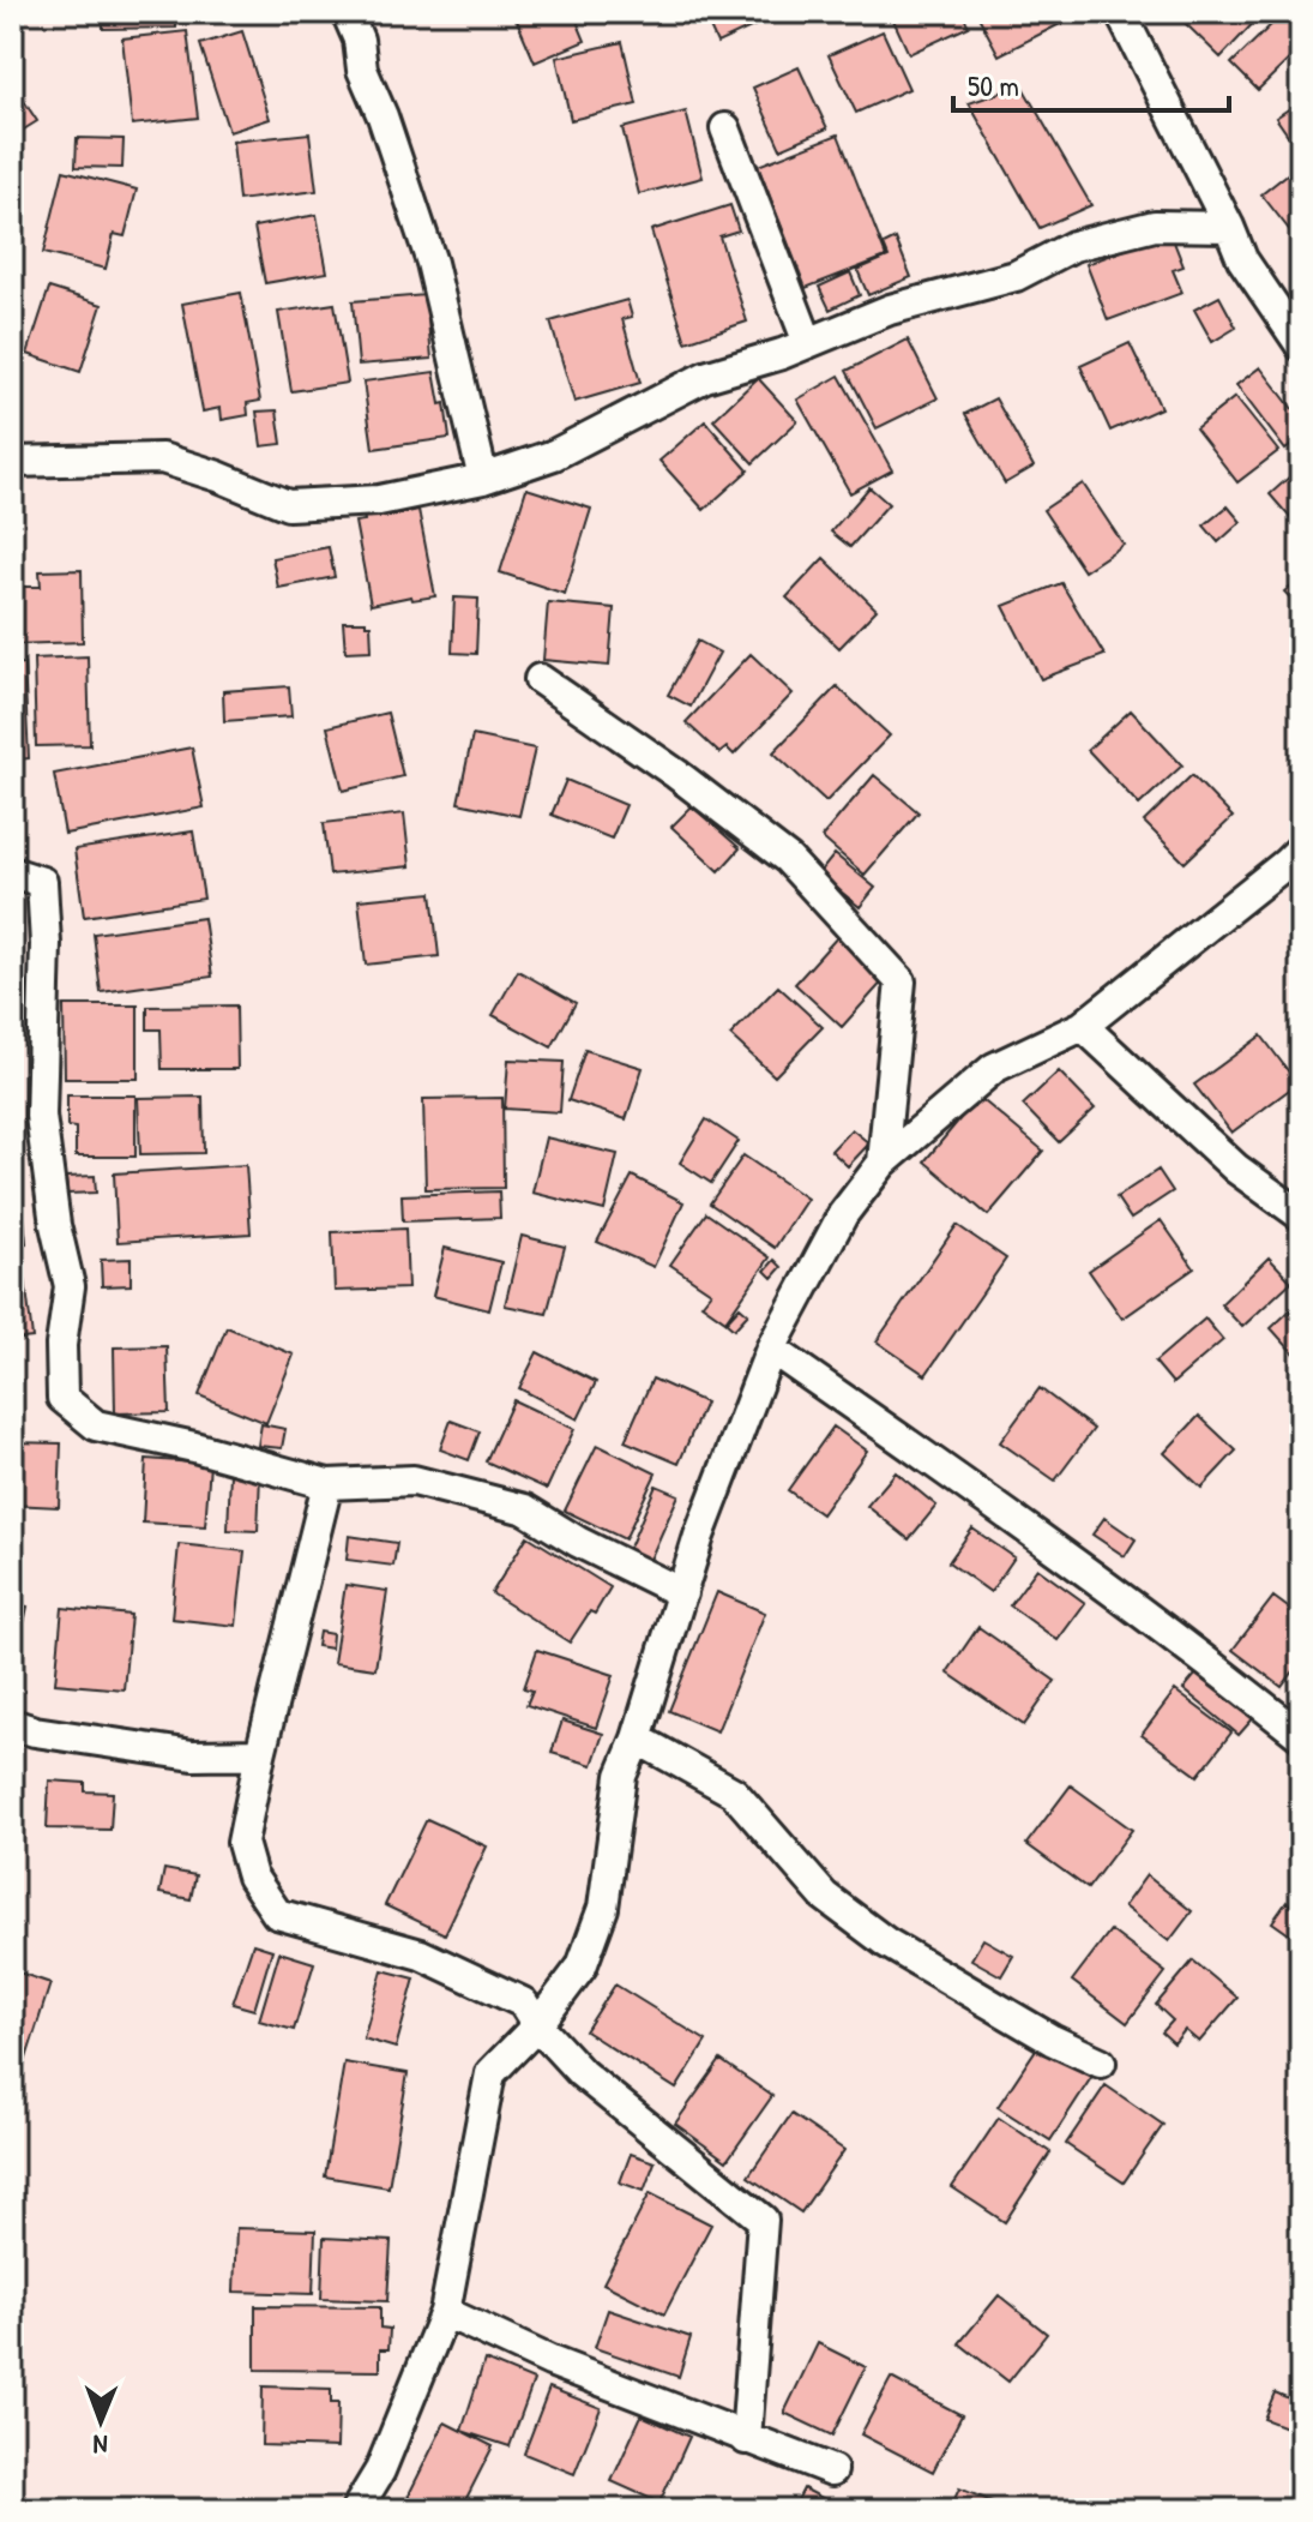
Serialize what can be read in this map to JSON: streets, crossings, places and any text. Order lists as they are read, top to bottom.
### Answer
{
  "scale_bar": "50 m",
  "north": "bottom"
}
